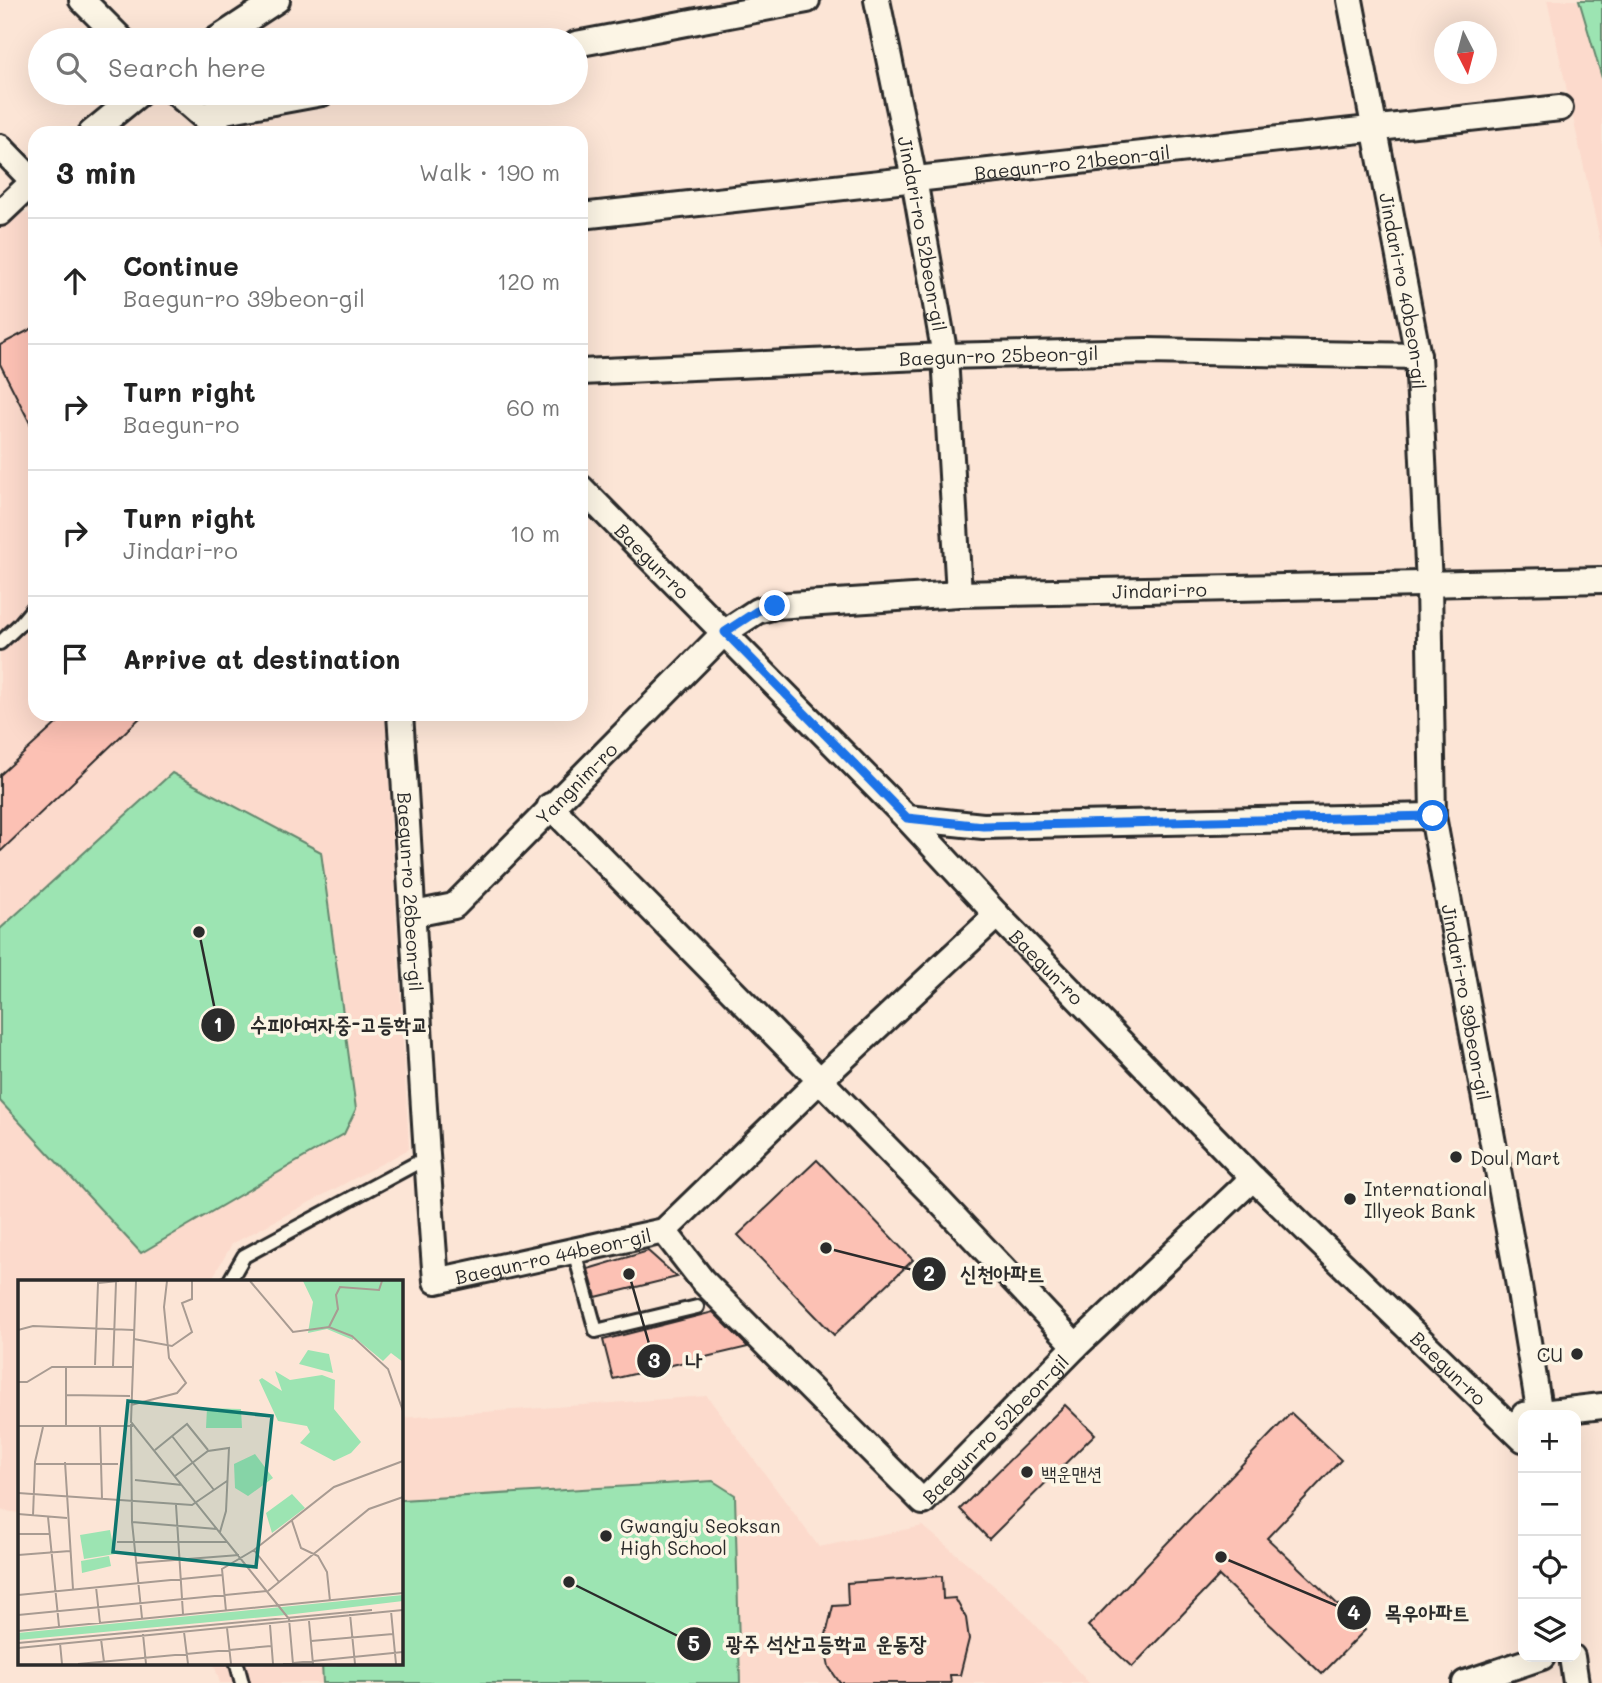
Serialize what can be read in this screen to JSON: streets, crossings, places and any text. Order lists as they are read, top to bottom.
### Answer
{
  "streets": {
    "street": [
      "Baegun-ro 21beon-gil",
      "Jindari-ro 52beon-gil",
      "Jindari-ro 40beon-gil",
      "Baegun-ro 25beon-gil",
      "Baegun-ro",
      "Jindari-ro",
      "Yangnim-ro",
      "Baegun-ro 26beon-gil",
      "Jindari-ro 39beon-gil",
      "Baegun-ro 44beon-gil",
      "Baegun-ro 52beon-gil"
    ]
  },
  "crossings": [
    ["Baegun-ro 21beon-gil", "Jindari-ro 52beon-gil"],
    ["Baegun-ro 21beon-gil", "Jindari-ro 40beon-gil"],
    ["Jindari-ro 52beon-gil", "Baegun-ro 25beon-gil"],
    ["Jindari-ro 52beon-gil", "Jindari-ro"],
    ["Jindari-ro 40beon-gil", "Baegun-ro 25beon-gil"],
    ["Jindari-ro 40beon-gil", "Jindari-ro"],
    ["Jindari-ro 40beon-gil", "Jindari-ro 39beon-gil"],
    ["Baegun-ro", "Jindari-ro"],
    ["Baegun-ro", "Yangnim-ro"],
    ["Baegun-ro", "Baegun-ro 44beon-gil"],
    ["Baegun-ro", "Baegun-ro 52beon-gil"],
    ["Jindari-ro", "Yangnim-ro"],
    ["Jindari-ro", "Jindari-ro 39beon-gil"],
    ["Yangnim-ro", "Baegun-ro 26beon-gil"],
    ["Baegun-ro 26beon-gil", "Baegun-ro 44beon-gil"],
    ["Baegun-ro 44beon-gil", "Baegun-ro 52beon-gil"]
  ],
  "places": [
    "수피아여자중-고등학교",
    "Doul Mart",
    "International Illyeok Bank",
    "신천아파트",
    "나",
    "CU",
    "백운맨션",
    "Gwangju Seoksan High School",
    "목우아파트",
    "광주 석산고등학교 운동장"
  ],
  "north": "bottom",
  "page": {
    "search": "Search here",
    "heading": ["3 min", "Walk · 190 m"],
    "list": [
      ["Continue", "Baegun-ro 39beon-gil", "120 m"],
      ["Turn right", "Baegun-ro", "60 m"],
      ["Turn right", "Jindari-ro", "10 m"],
      "Arrive at destination"
    ],
    "map_buttons": ["+", "−"]
  }
}
